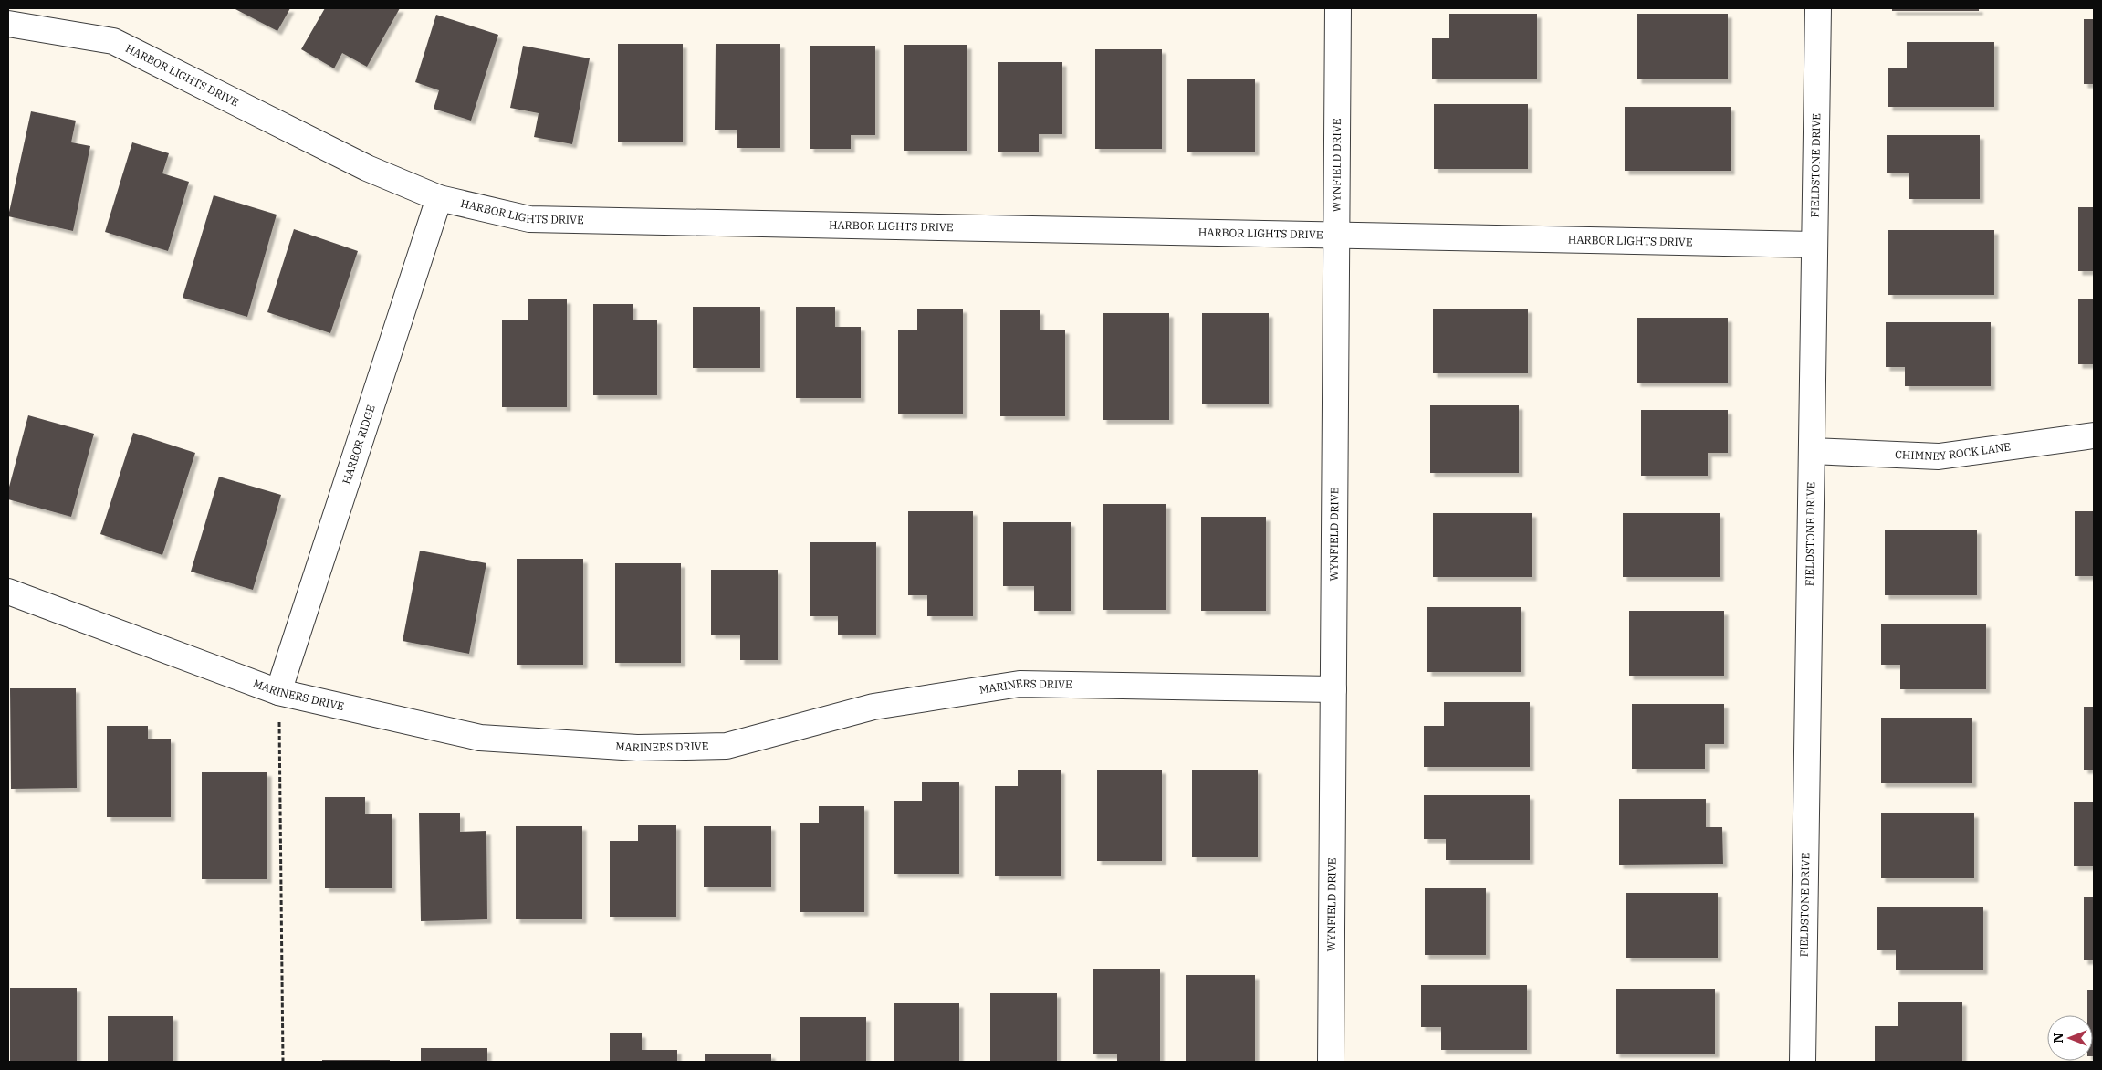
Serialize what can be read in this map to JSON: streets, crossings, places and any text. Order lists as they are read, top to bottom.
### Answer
{
  "streets": {
    "street": [
      "HARBOR LIGHTS DRIVE",
      "WYNFIELD DRIVE",
      "FIELDSTONE DRIVE",
      "HARBOR RIDGE",
      "CHIMNEY ROCK LANE",
      "MARINERS DRIVE"
    ]
  },
  "crossings": [
    ["HARBOR LIGHTS DRIVE", "WYNFIELD DRIVE"],
    ["HARBOR LIGHTS DRIVE", "FIELDSTONE DRIVE"],
    ["HARBOR LIGHTS DRIVE", "HARBOR RIDGE"],
    ["WYNFIELD DRIVE", "MARINERS DRIVE"],
    ["FIELDSTONE DRIVE", "CHIMNEY ROCK LANE"],
    ["HARBOR RIDGE", "MARINERS DRIVE"]
  ],
  "north": "left"
}
